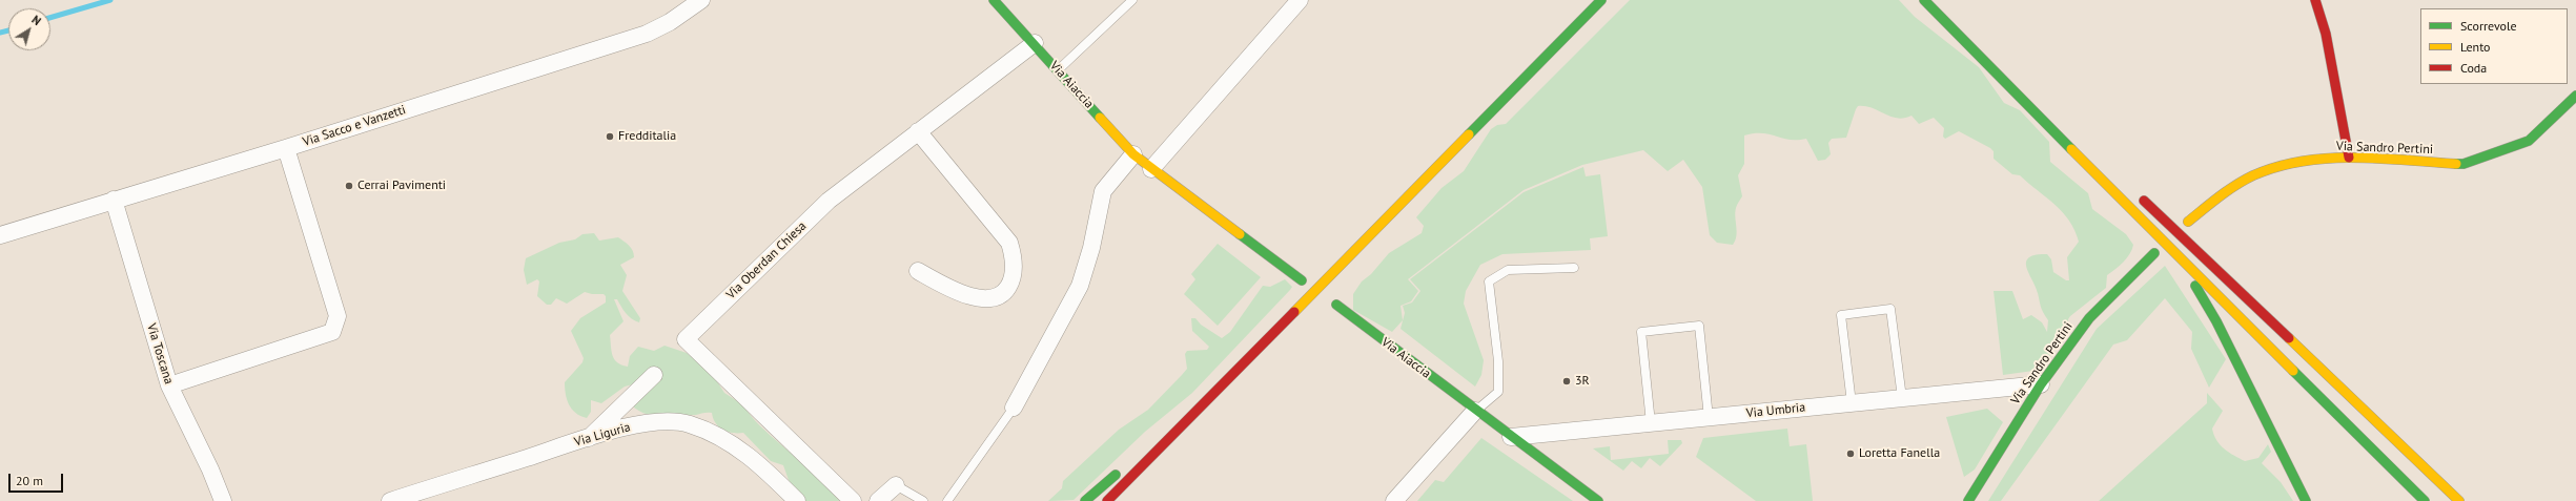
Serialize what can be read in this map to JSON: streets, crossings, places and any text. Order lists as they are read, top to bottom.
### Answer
{
  "streets": {
    "main road": ["Via Aiaccia", "Via Sandro Pertini"],
    "street": [
      "Via Sacco e Vanzetti",
      "Via Oberdan Chiesa",
      "Via Toscana",
      "Via Umbria",
      "Via Liguria"
    ]
  },
  "crossings": [
    ["Via Aiaccia", "Via Oberdan Chiesa"],
    ["Via Aiaccia", "Via Umbria"],
    ["Via Sacco e Vanzetti", "Via Toscana"],
    ["Via Sandro Pertini", "Via Umbria"]
  ],
  "places": [
    "Fredditalia",
    "Cerrai Pavimenti",
    "3R",
    "Loretta Fanella"
  ],
  "legend": ["Scorrevole", "Lento", "Coda"],
  "scale_bar": "20 m",
  "north": "top right"
}
